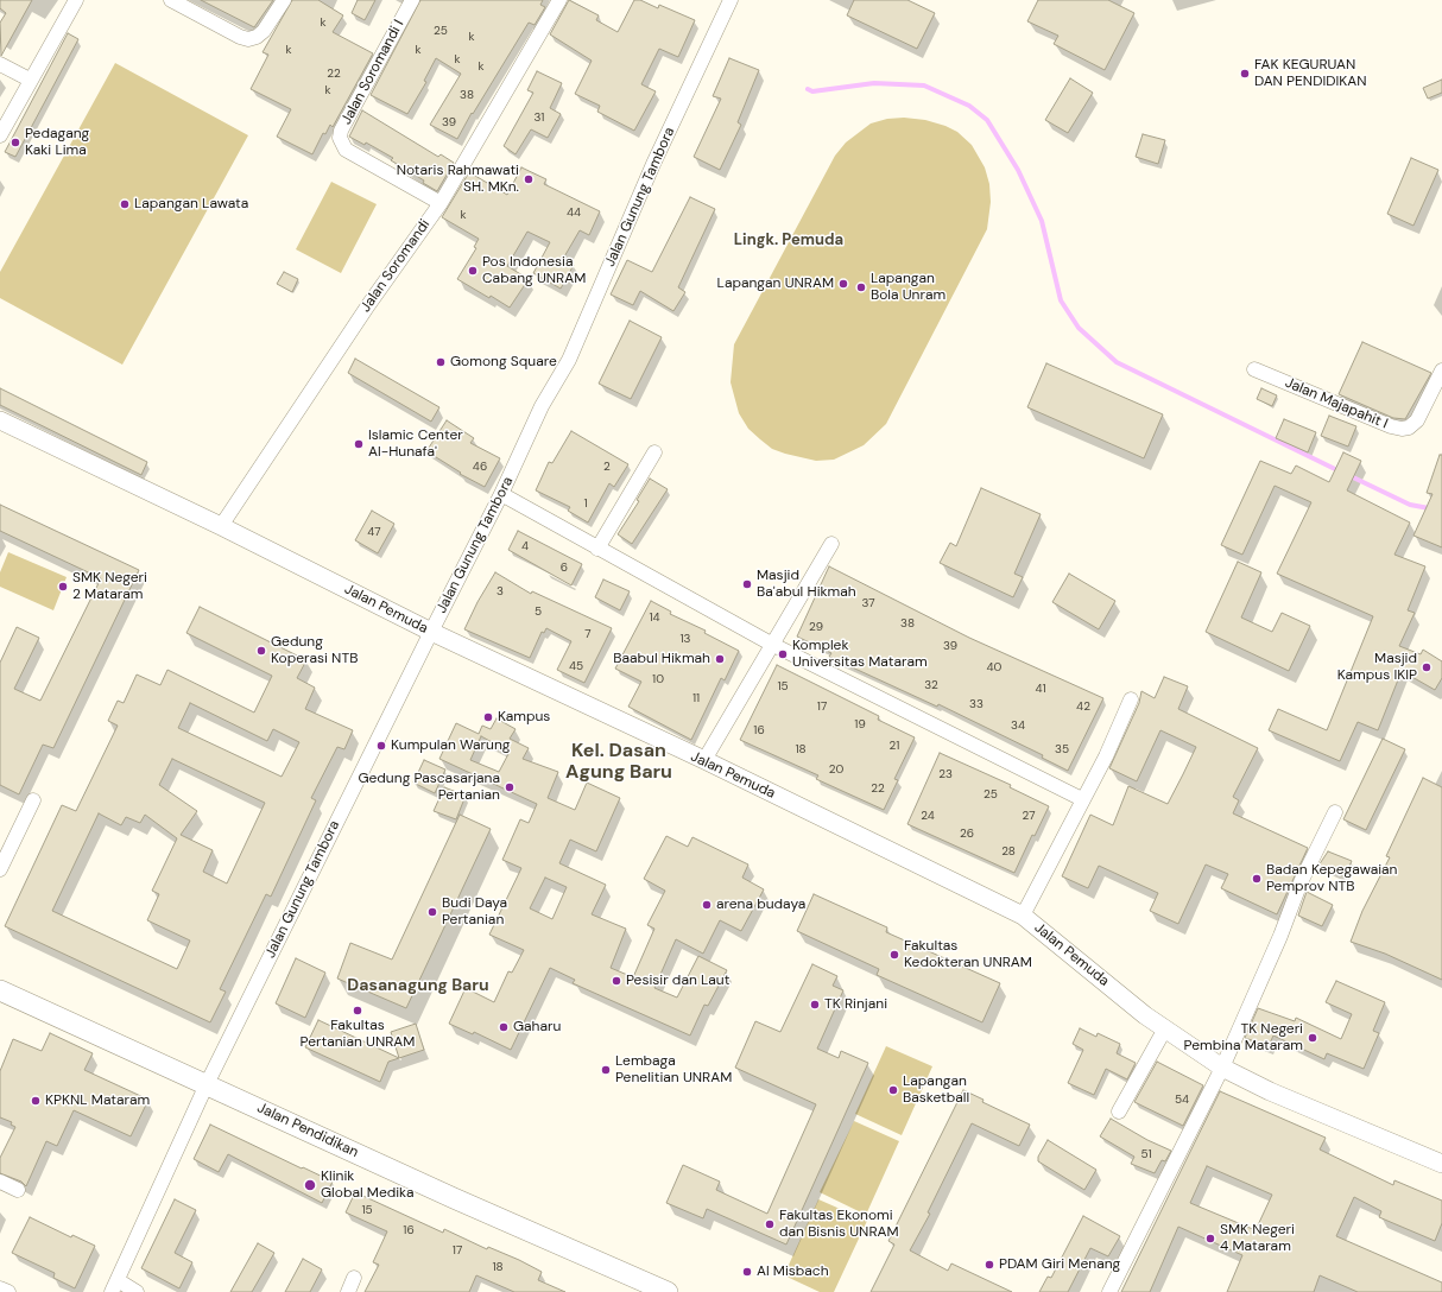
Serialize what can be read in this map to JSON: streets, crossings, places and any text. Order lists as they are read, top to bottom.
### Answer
{
  "streets": {
    "main road": ["Jalan Pendidikan"],
    "street": [
      "Jalan Soromandi I",
      "Jalan Gunung Tambora",
      "Jalan Soromandi",
      "Jalan Majapahit I",
      "Jalan Pemuda"
    ]
  },
  "crossings": [
    ["Jalan Soromandi I", "Jalan Soromandi"],
    ["Jalan Gunung Tambora", "Jalan Pemuda"],
    ["Jalan Gunung Tambora", "Jalan Pendidikan"],
    ["Jalan Soromandi", "Jalan Pemuda"]
  ],
  "districts": ["Lingk. Pemuda", "Kel. Dasan Agung Baru", "Dasanagung Baru"],
  "places": [
    "FAK KEGURUAN DAN PENDIDIKAN",
    "Pedagang Kaki Lima",
    "Notaris Rahmawati SH. MKn.",
    "Lapangan Lawata",
    "Pos Indonesia Cabang UNRAM",
    "Lapangan UNRAM",
    "Lapangan Bola Unram",
    "Gomong Square",
    "Islamic Center Al-Hunafa'",
    "Masjid Ba'abul Hikmah",
    "SMK Negeri 2 Mataram",
    "Gedung Koperasi NTB",
    "Komplek Universitas Mataram",
    "Baabul Hikmah",
    "Masjid Kampus IKIP",
    "Kampus",
    "Kumpulan Warung",
    "Gedung Pascasarjana Pertanian",
    "Badan Kepegawaian Pemprov NTB",
    "arena budaya",
    "Budi Daya Pertanian",
    "Fakultas Kedokteran UNRAM",
    "Pesisir dan Laut",
    "TK Rinjani",
    "Fakultas Pertanian UNRAM",
    "Gaharu",
    "TK Negeri Pembina Mataram",
    "Lembaga Penelitian UNRAM",
    "Lapangan Basketball",
    "KPKNL Mataram",
    "Klinik Global Medika",
    "Fakultas Ekonomi dan Bisnis UNRAM",
    "SMK Negeri 4 Mataram",
    "PDAM Giri Menang",
    "Al Misbach"
  ],
  "house_numbers": [
    "k",
    "25",
    "k",
    "k",
    "k",
    "k",
    "k",
    "22",
    "k",
    "38",
    "31",
    "39",
    "44",
    "k",
    "46",
    "2",
    "1",
    "47",
    "4",
    "6",
    "3",
    "37",
    "5",
    "14",
    "38",
    "29",
    "7",
    "13",
    "39",
    "45",
    "40",
    "10",
    "32",
    "15",
    "41",
    "11",
    "33",
    "17",
    "42",
    "19",
    "34",
    "16",
    "21",
    "18",
    "35",
    "20",
    "23",
    "22",
    "25",
    "24",
    "27",
    "26",
    "28",
    "54",
    "51",
    "15",
    "16",
    "17",
    "18"
  ]
}
